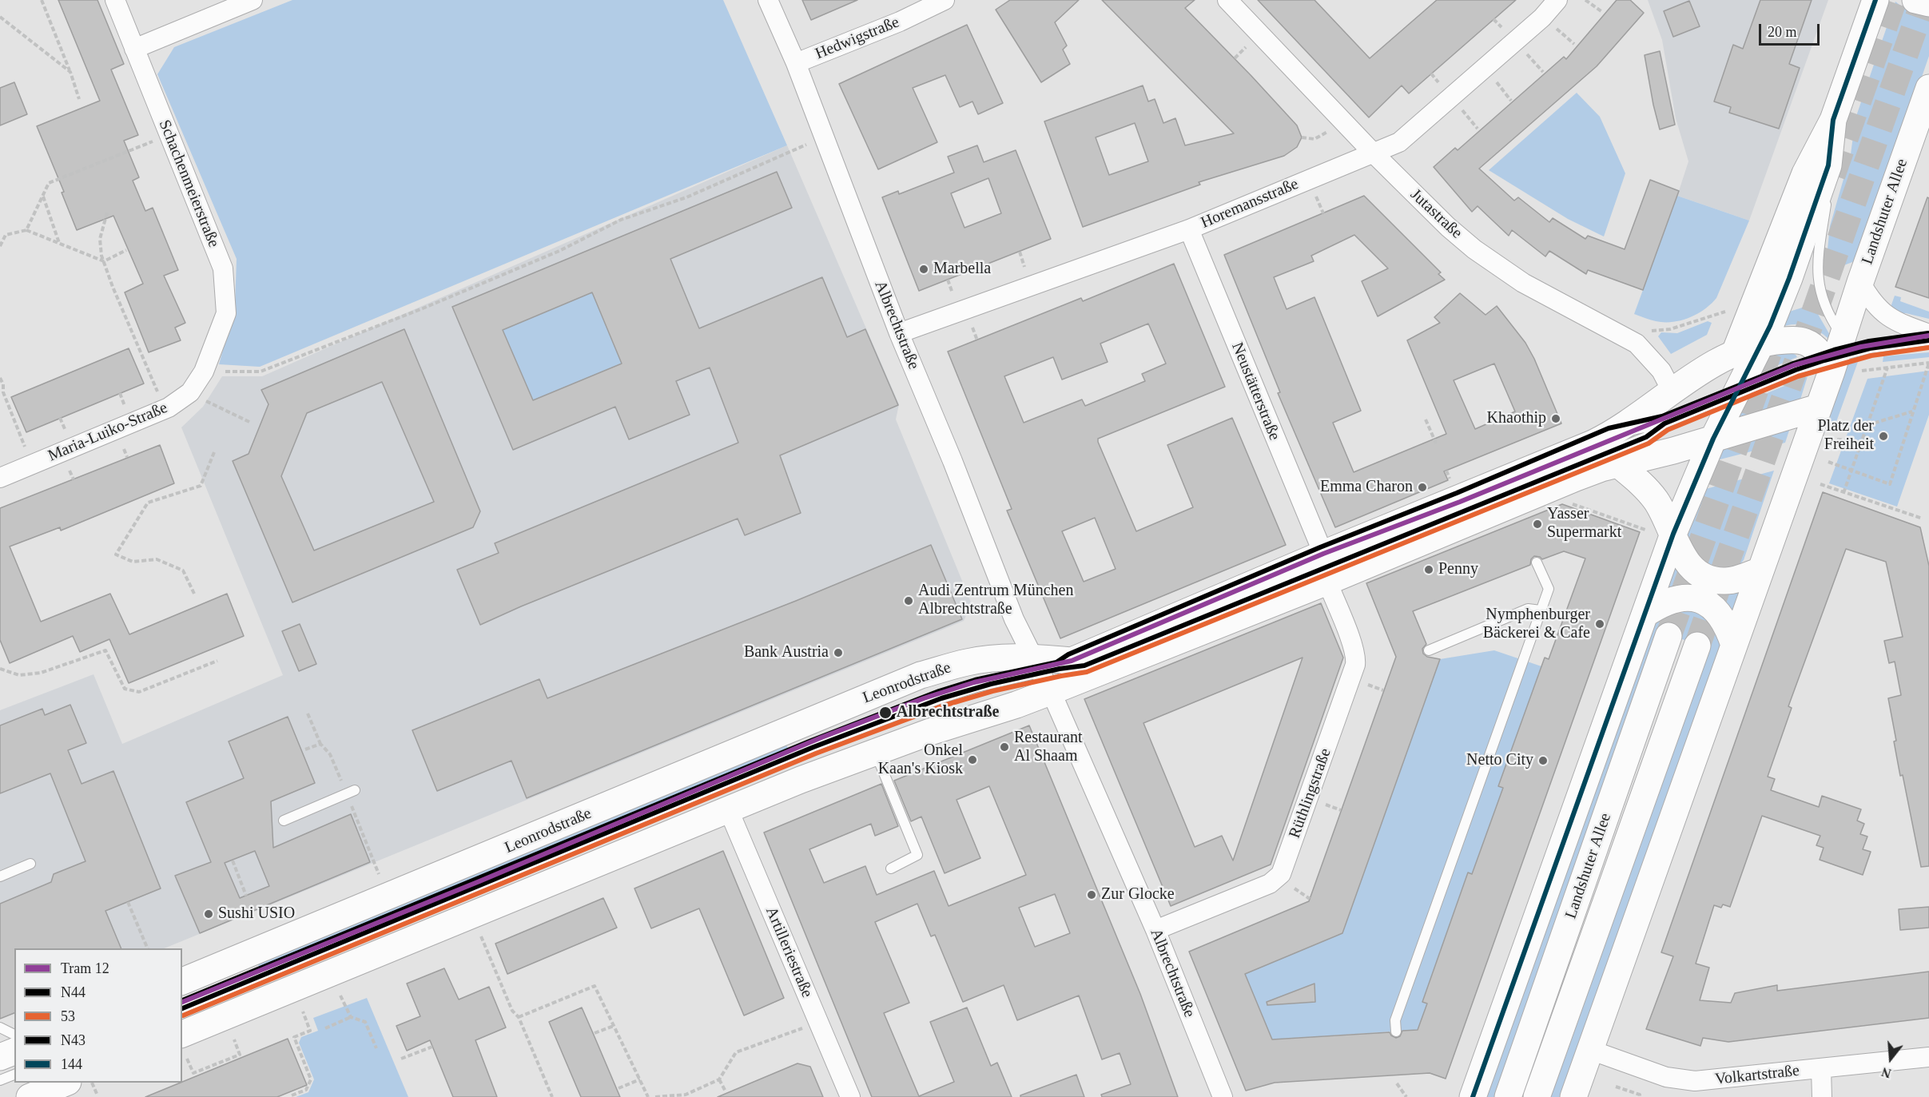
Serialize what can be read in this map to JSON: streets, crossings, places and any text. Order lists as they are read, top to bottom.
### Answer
{
  "streets": {
    "main road": ["Landshuter Allee", "Leonrodstraße"],
    "street": [
      "Hedwigstraße",
      "Schachenmeierstraße",
      "Horemansstraße",
      "Jutastraße",
      "Albrechtstraße",
      "Neustätterstraße",
      "Maria-Luiko-Straße",
      "Rüthlingstraße",
      "Artilleriestraße",
      "Volkartstraße"
    ]
  },
  "crossings": [
    ["Hedwigstraße", "Albrechtstraße"],
    ["Schachenmeierstraße", "Maria-Luiko-Straße"],
    ["Horemansstraße", "Jutastraße"],
    ["Horemansstraße", "Albrechtstraße"],
    ["Horemansstraße", "Neustätterstraße"],
    ["Landshuter Allee", "Leonrodstraße"],
    ["Jutastraße", "Leonrodstraße"],
    ["Albrechtstraße", "Leonrodstraße"],
    ["Albrechtstraße", "Rüthlingstraße"],
    ["Neustätterstraße", "Leonrodstraße"],
    ["Leonrodstraße", "Rüthlingstraße"],
    ["Leonrodstraße", "Artilleriestraße"]
  ],
  "places": [
    "Marbella",
    "Khaothip",
    "Platz der Freiheit",
    "Emma Charon",
    "Yasser Supermarkt",
    "Penny",
    "Audi Zentrum München Albrechtstraße",
    "Nymphenburger Bäckerei & Cafe",
    "Bank Austria",
    "Albrechtstraße",
    "Restaurant Al Shaam",
    "Onkel Kaan's Kiosk",
    "Netto City",
    "Zur Glocke",
    "Sushi USIO"
  ],
  "lines": [
    "transit line 144",
    "transit line N43",
    "tram line 12",
    "transit line N44",
    "transit line 53"
  ],
  "legend": [
    "Tram 12",
    "N44",
    "53",
    "N43",
    "144"
  ],
  "scale_bar": "20 m",
  "north": "bottom"
}
